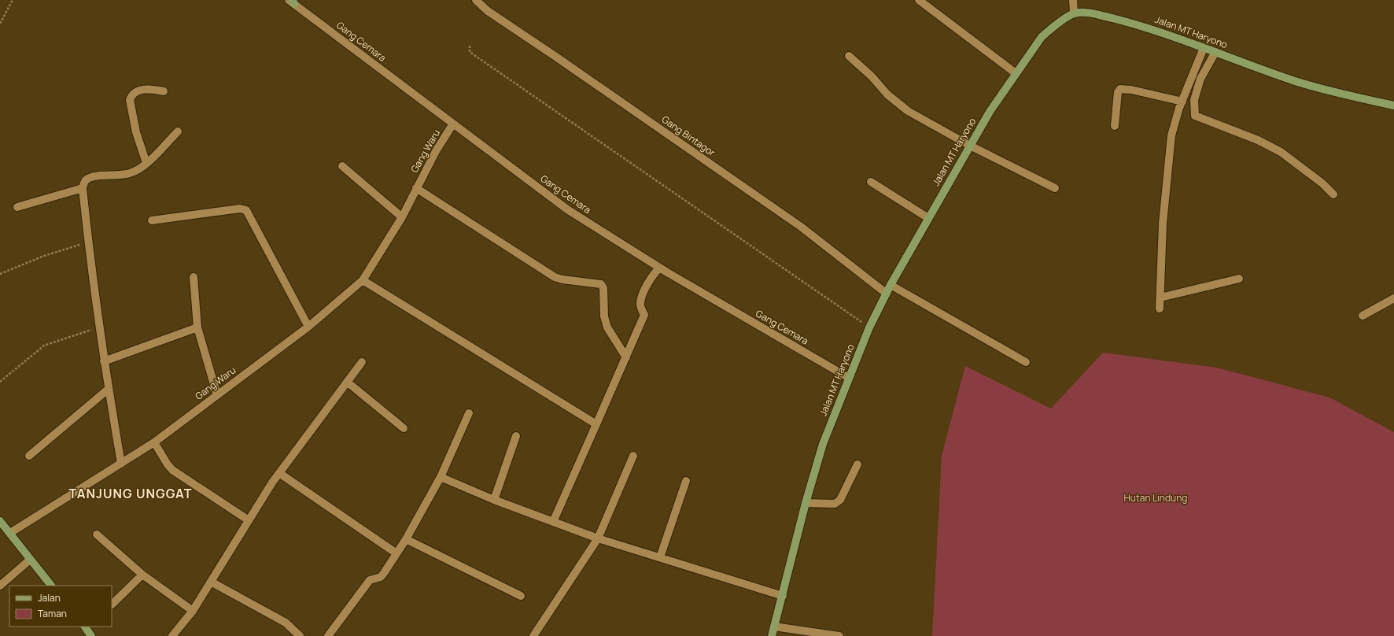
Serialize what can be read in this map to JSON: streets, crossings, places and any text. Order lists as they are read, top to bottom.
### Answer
{
  "streets": {
    "main road": ["Jalan MT Haryono"],
    "street": ["Gang Cemara", "Gang Bintagor", "Gang Waru"]
  },
  "crossings": [
    ["Jalan MT Haryono", "Gang Cemara"],
    ["Jalan MT Haryono", "Gang Bintagor"],
    ["Gang Cemara", "Gang Waru"]
  ],
  "districts": ["TANJUNG UNGGAT"],
  "parks": ["Hutan Lindung"],
  "legend": ["Jalan", "Taman"]
}
